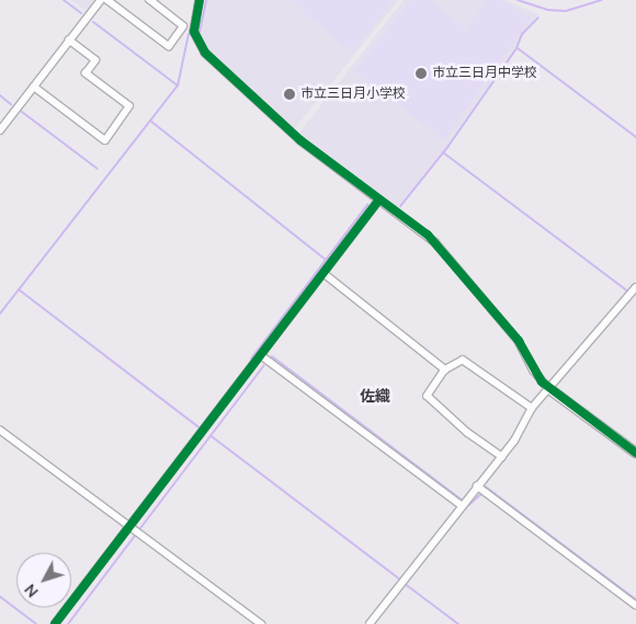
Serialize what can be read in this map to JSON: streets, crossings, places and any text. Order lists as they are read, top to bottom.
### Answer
{
  "districts": ["佐織"],
  "places": ["市立三日月中学校", "市立三日月小学校"],
  "north": "bottom left"
}
